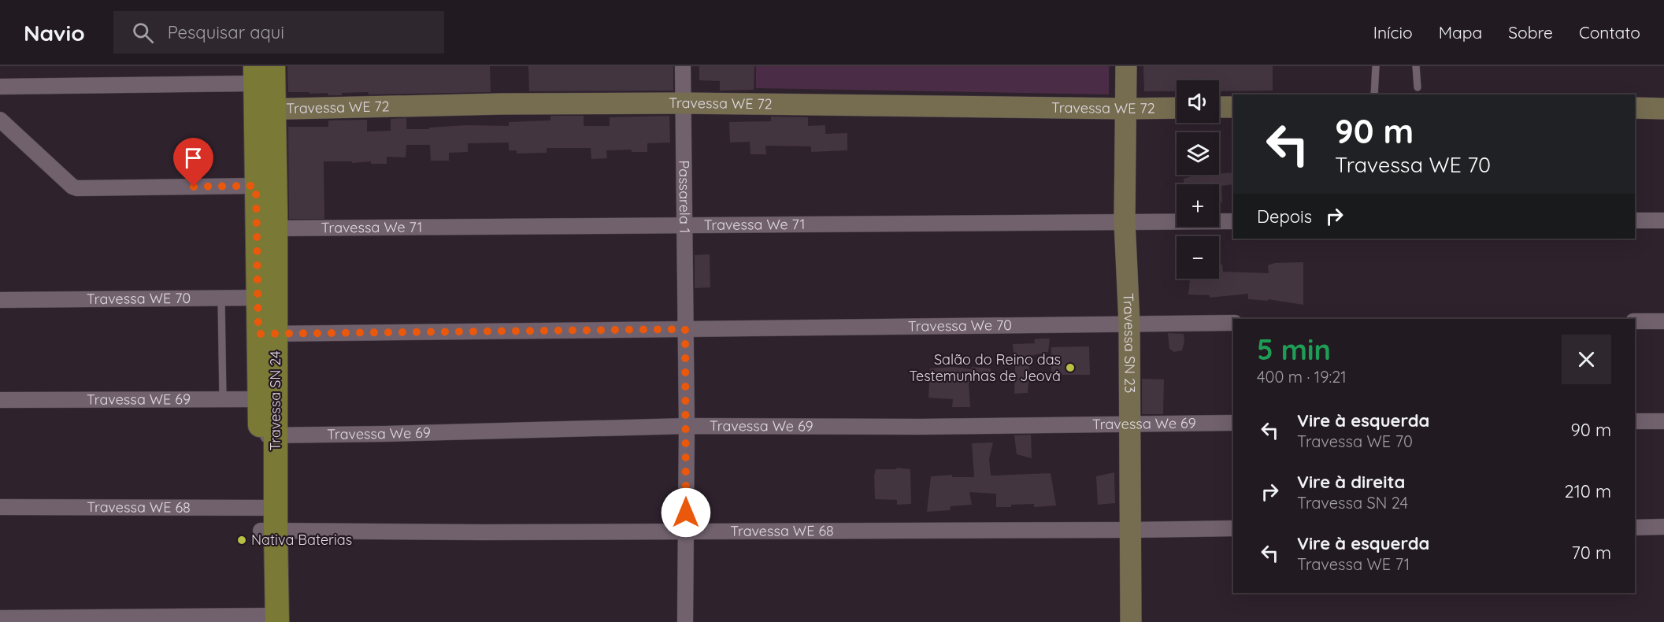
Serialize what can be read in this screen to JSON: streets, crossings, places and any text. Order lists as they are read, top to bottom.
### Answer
{
  "streets": {
    "main road": ["Travessa WE 72", "Travessa SN 23", "Travessa SN 24"],
    "street": [
      "Passarela 1",
      "Travessa We 71",
      "Travessa WE 70",
      "Travessa We 70",
      "Travessa WE 69",
      "Travessa We 69",
      "Travessa WE 68"
    ]
  },
  "crossings": [
    ["Travessa WE 72", "Passarela 1"],
    ["Travessa WE 72", "Travessa SN 23"],
    ["Travessa WE 72", "Travessa SN 24"],
    ["Passarela 1", "Travessa We 71"],
    ["Passarela 1", "Travessa We 70"],
    ["Passarela 1", "Travessa We 69"],
    ["Passarela 1", "Travessa WE 68"],
    ["Travessa We 71", "Travessa SN 23"],
    ["Travessa We 71", "Travessa SN 24"],
    ["Travessa WE 70", "Travessa SN 24"],
    ["Travessa We 70", "Travessa SN 23"],
    ["Travessa SN 23", "Travessa We 69"],
    ["Travessa SN 23", "Travessa WE 68"],
    ["Travessa WE 69", "Travessa SN 24"],
    ["Travessa SN 24", "Travessa We 69"],
    ["Travessa SN 24", "Travessa WE 68"]
  ],
  "places": ["Salão do Reino das Testemunhas de Jeová", "Nativa Baterias"],
  "page": {
    "header": "Navio",
    "search": "Pesquisar aqui",
    "nav": [
      "Início",
      "Mapa",
      "Sobre",
      "Contato"
    ],
    "map_buttons": ["+", "−"],
    "turn": ["90 m", "Travessa WE 70"],
    "then": "Depois",
    "heading": ["5 min", "400 m · 19:21"],
    "list": [
      {
        "name": "Vire à esquerda",
        "note": "Travessa WE 70",
        "value": "90 m"
      },
      {
        "name": "Vire à direita",
        "note": "Travessa SN 24",
        "value": "210 m"
      },
      {
        "name": "Vire à esquerda",
        "note": "Travessa WE 71",
        "value": "70 m"
      }
    ]
  }
}
